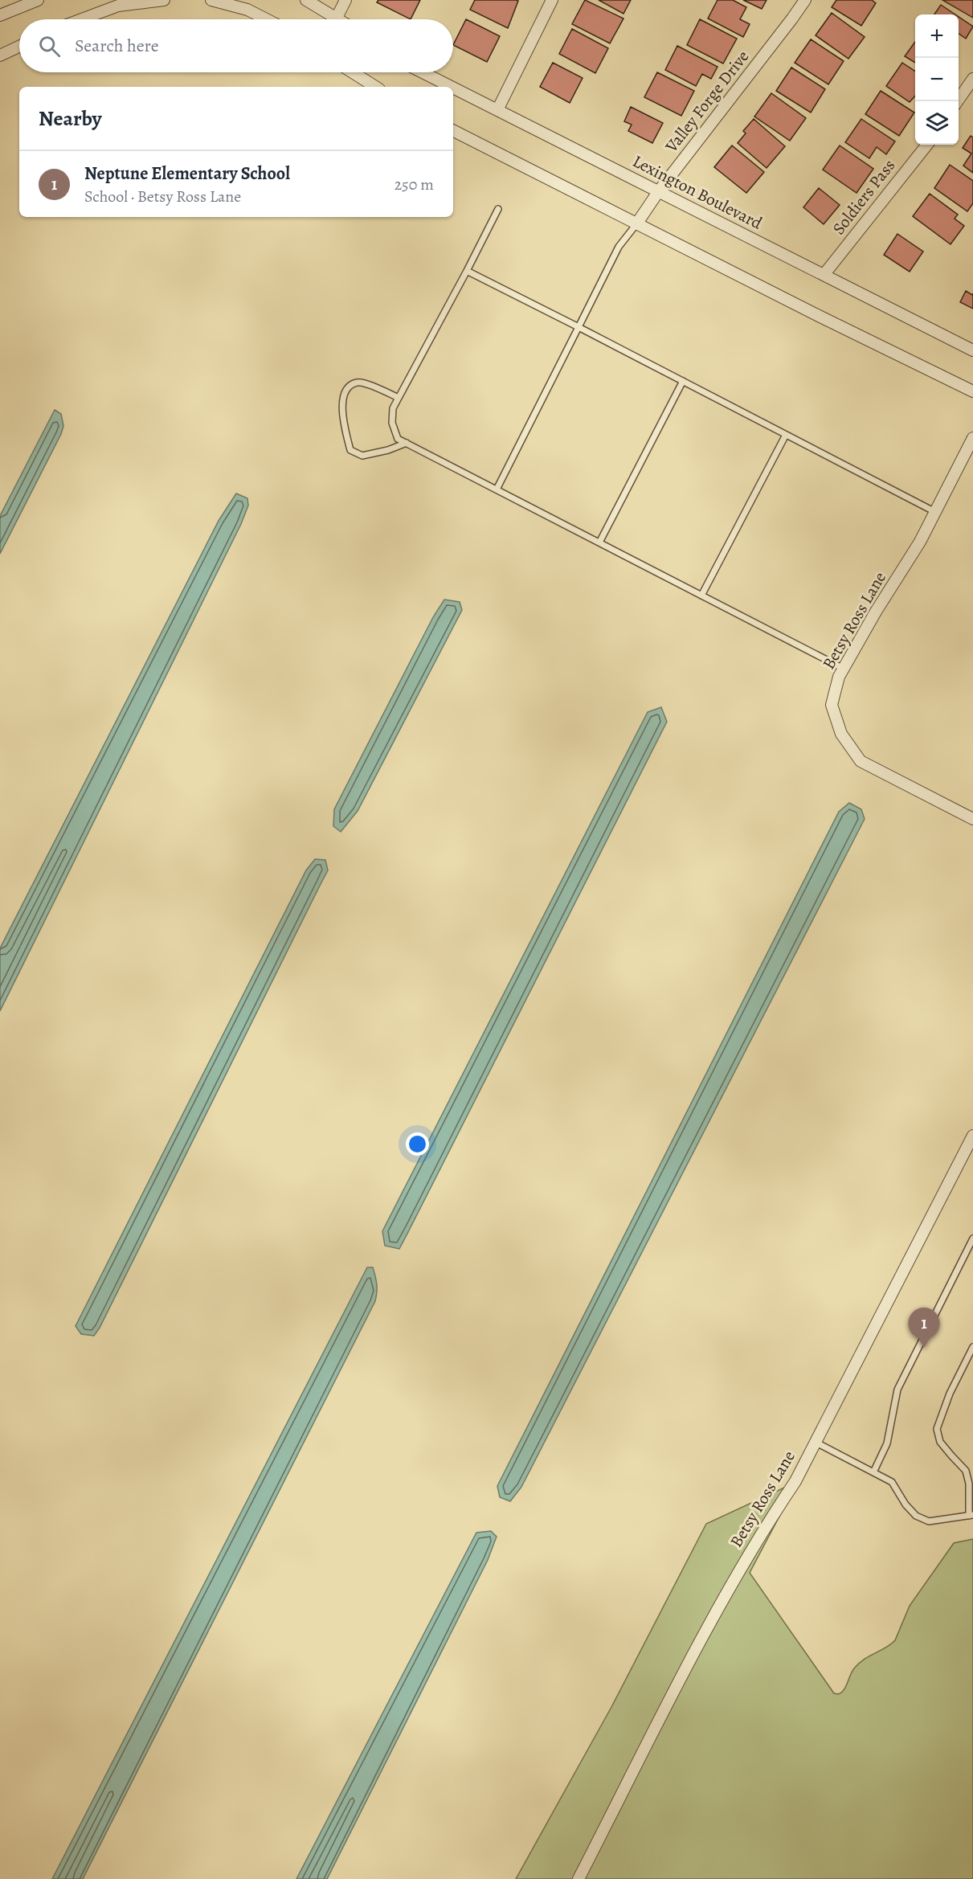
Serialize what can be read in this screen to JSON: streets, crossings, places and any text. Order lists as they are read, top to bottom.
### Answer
{
  "streets": {
    "street": [
      "Valley Forge Drive",
      "Lexington Boulevard",
      "Soldiers Pass",
      "Betsy Ross Lane"
    ]
  },
  "crossings": [
    ["Valley Forge Drive", "Lexington Boulevard"],
    ["Lexington Boulevard", "Soldiers Pass"]
  ],
  "page": {
    "map_buttons": ["+", "−"],
    "search": "Search here",
    "heading": "Nearby",
    "list": [
      {
        "mark": "1",
        "name": "Neptune Elementary School",
        "note": "School · Betsy Ross Lane",
        "value": "250 m"
      }
    ],
    "pins": "1"
  }
}
